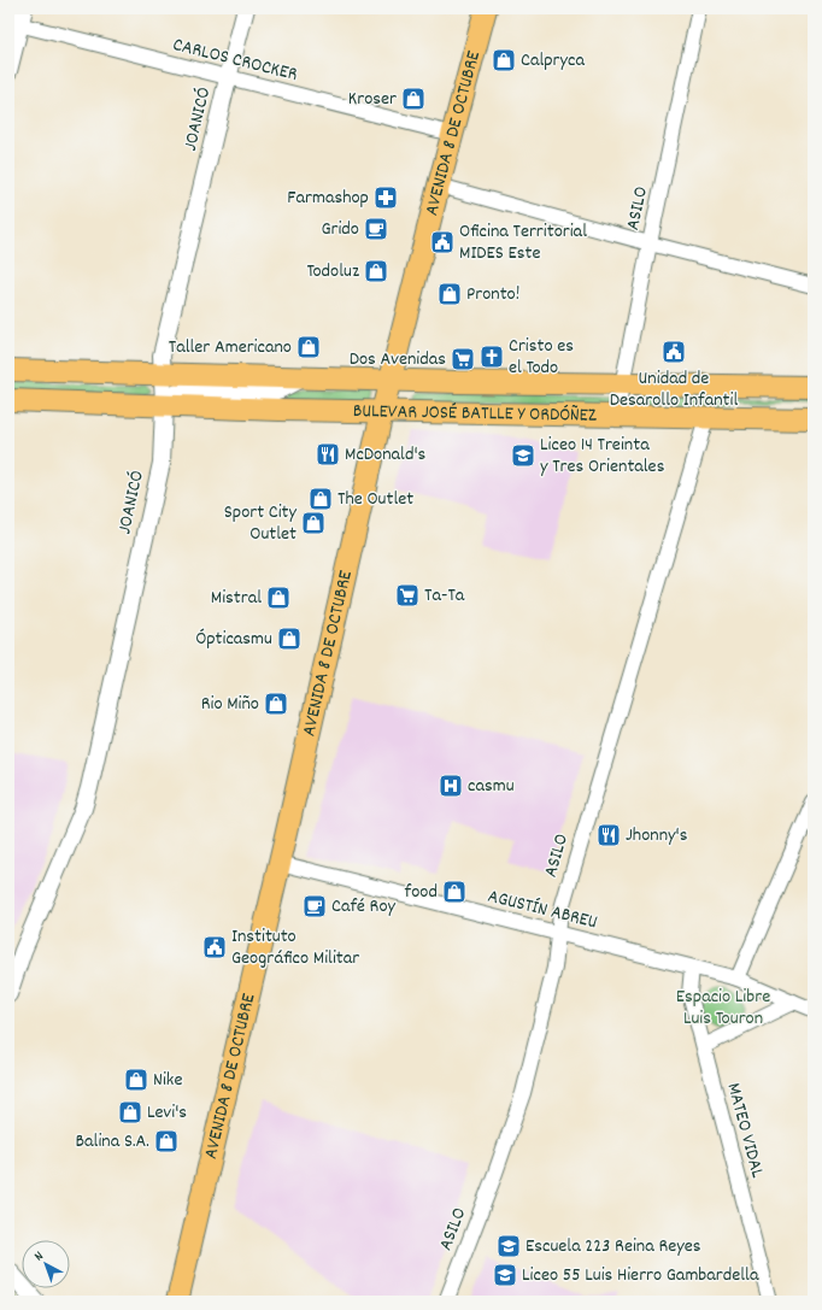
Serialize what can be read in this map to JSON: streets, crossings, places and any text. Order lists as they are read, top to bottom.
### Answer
{
  "streets": {
    "main road": ["AVENIDA 8 DE OCTUBRE", "BULEVAR JOSÉ BATLLE Y ORDÓÑEZ"],
    "street": [
      "CARLOS CROCKER",
      "JOANICÓ",
      "ASILO",
      "AGUSTÍN ABREU",
      "MATEO VIDAL"
    ]
  },
  "crossings": [
    ["CARLOS CROCKER", "JOANICÓ"],
    ["CARLOS CROCKER", "AVENIDA 8 DE OCTUBRE"],
    ["JOANICÓ", "BULEVAR JOSÉ BATLLE Y ORDÓÑEZ"],
    ["AVENIDA 8 DE OCTUBRE", "BULEVAR JOSÉ BATLLE Y ORDÓÑEZ"],
    ["AVENIDA 8 DE OCTUBRE", "AGUSTÍN ABREU"],
    ["ASILO", "BULEVAR JOSÉ BATLLE Y ORDÓÑEZ"],
    ["ASILO", "AGUSTÍN ABREU"],
    ["AGUSTÍN ABREU", "MATEO VIDAL"]
  ],
  "parks": ["Espacio Libre Luis Touron"],
  "places": {
    "shop": [
      "Calpryca",
      "Kroser",
      "Todoluz",
      "Pronto!",
      "Taller Americano",
      "The Outlet",
      "Sport City Outlet",
      "Mistral",
      "Ópticasmu",
      "Rio Miño",
      "food",
      "Nike",
      "Levi's",
      "Balina S.A."
    ],
    "pharmacy": ["Farmashop"],
    "cafe": ["Grido", "Café Roy"],
    "public building": ["Oficina Territorial MIDES Este", "Unidad de Desarollo Infantil", "Instituto Geográfico Militar"],
    "church": ["Cristo es el Todo"],
    "supermarket": ["Dos Avenidas", "Ta-Ta"],
    "restaurant": ["McDonald's", "Jhonny's"],
    "school or university": ["Liceo 14 Treinta y Tres Orientales", "Escuela 223 Reina Reyes", "Liceo 55 Luis Hierro Gambardella"],
    "hospital": ["casmu"]
  },
  "north": "top left"
}
